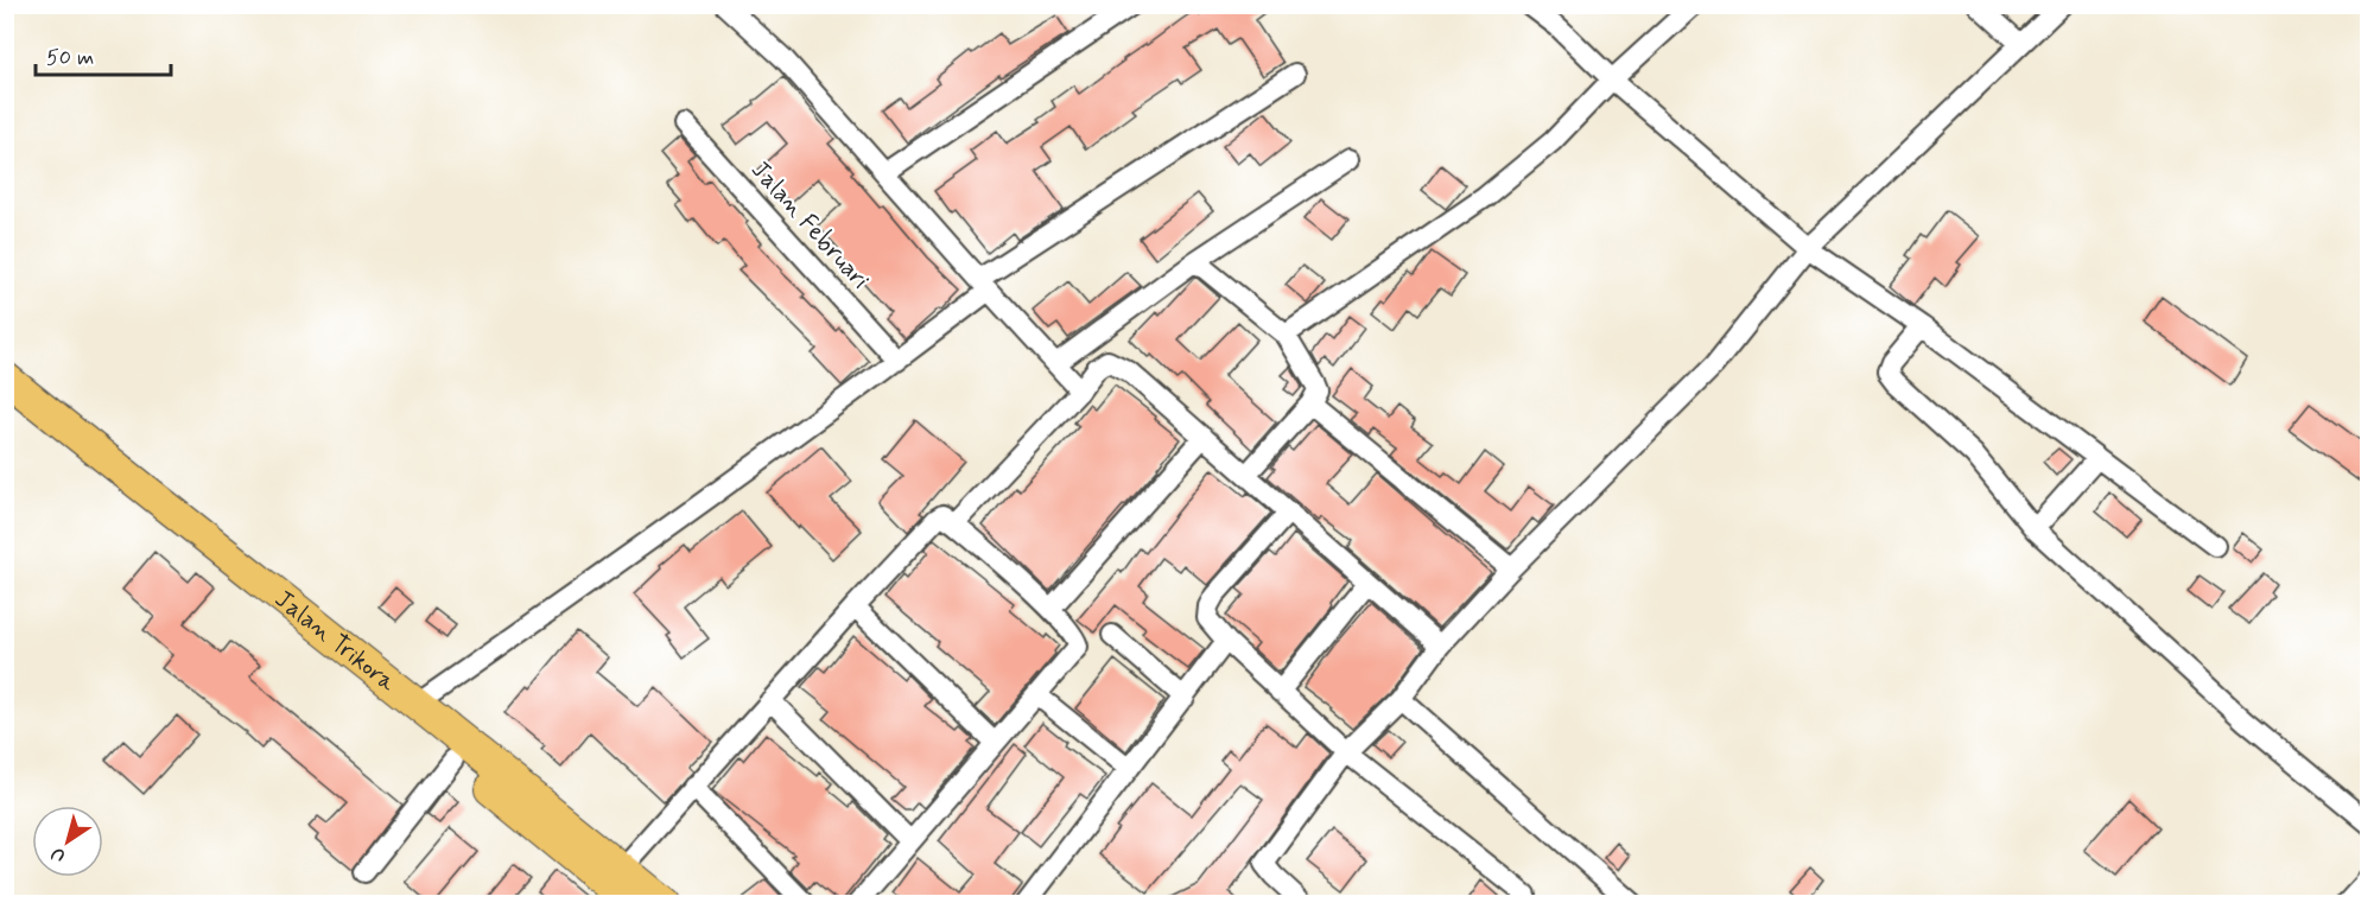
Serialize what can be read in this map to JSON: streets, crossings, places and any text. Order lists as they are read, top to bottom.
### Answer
{
  "streets": {
    "main road": ["Jalan Trikora"],
    "street": ["Jalan Februari"]
  },
  "scale_bar": "50 m",
  "north": "bottom left"
}
